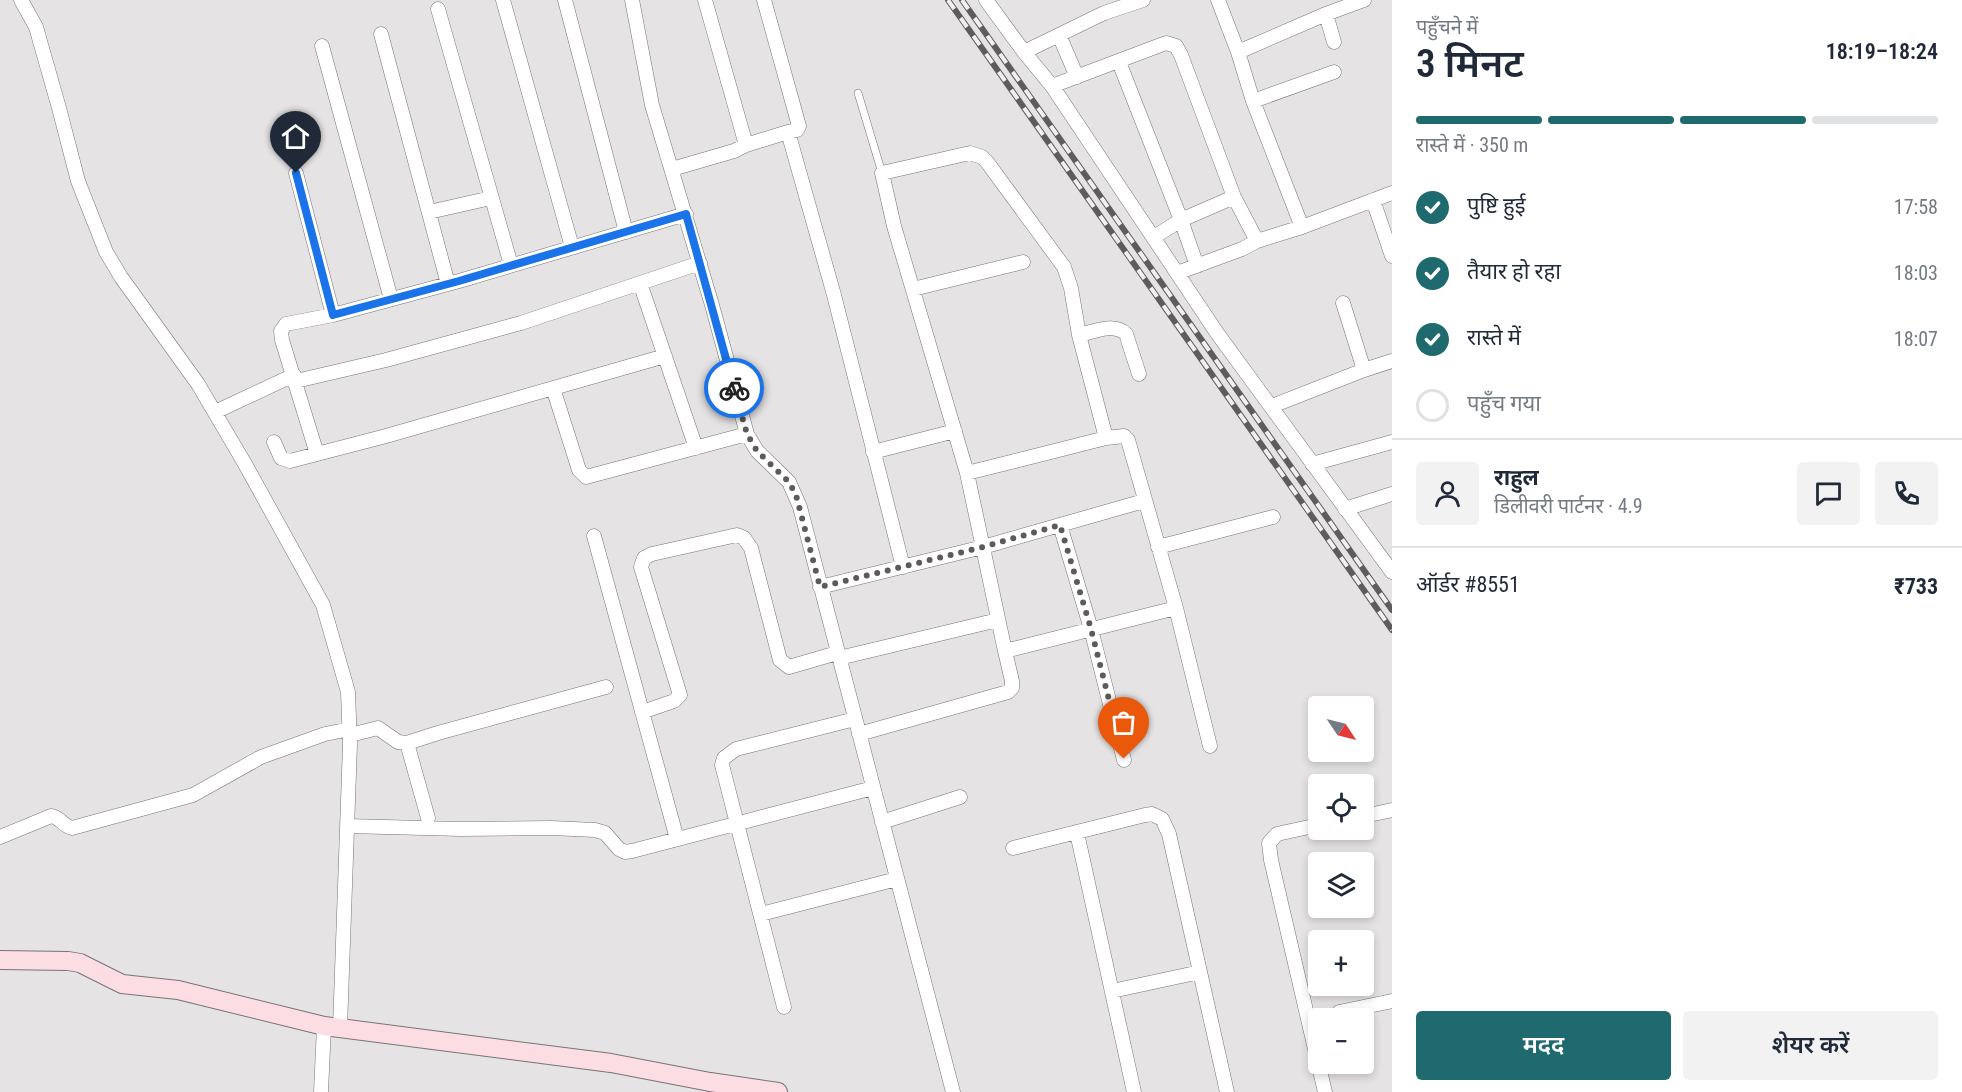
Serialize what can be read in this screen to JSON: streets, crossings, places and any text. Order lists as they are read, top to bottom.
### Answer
{
  "north": "bottom right",
  "page": {
    "heading": ["3 मिनट", "पहुँचने में", "18:19–18:24"],
    "panel": [
      "राहुल",
      "डिलीवरी पार्टनर · 4.9",
      "ऑर्डर #8551",
      "₹733"
    ],
    "bar": "रास्ते में · 350 m",
    "list": [
      ["पुष्टि हुई", "17:58"],
      ["तैयार हो रहा", "18:03"],
      ["रास्ते में", "18:07"],
      "पहुँच गया"
    ],
    "map_buttons": ["+", "−"],
    "buttons": ["मदद", "शेयर करें"]
  }
}
